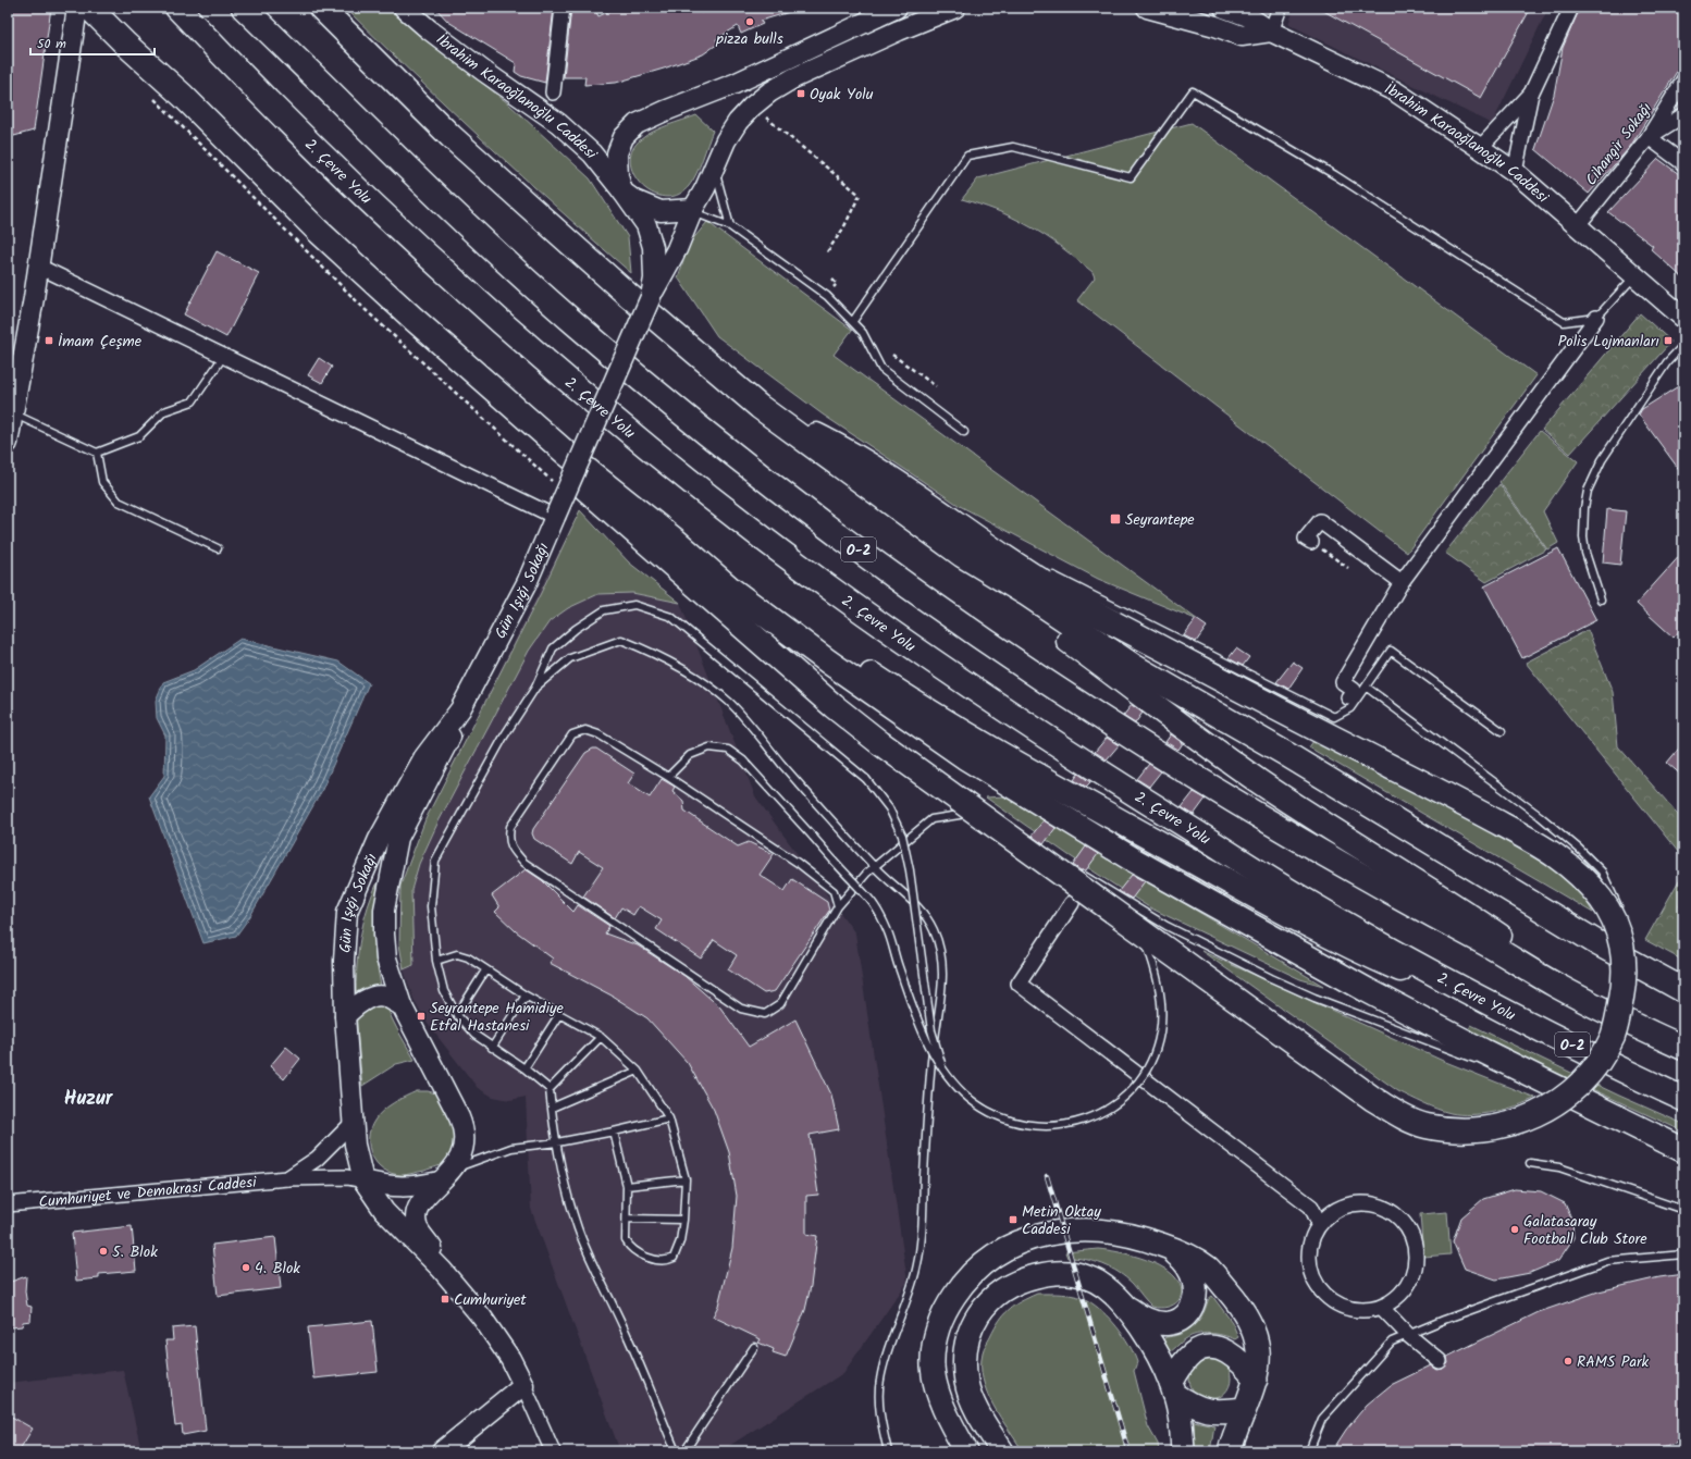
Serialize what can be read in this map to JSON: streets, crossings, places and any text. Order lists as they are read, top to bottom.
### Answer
{
  "streets": {
    "highway": ["2. Çevre Yolu", "O-2"],
    "street": [
      "İbrahim Karaoğlanoğlu Caddesi",
      "Cihangir Sokağı",
      "Gün Işığı Sokağı",
      "Cumhuriyet ve Demokrasi Caddesi"
    ]
  },
  "crossings": [
    ["İbrahim Karaoğlanoğlu Caddesi", "Cihangir Sokağı"],
    ["Gün Işığı Sokağı", "Cumhuriyet ve Demokrasi Caddesi"]
  ],
  "districts": ["Huzur"],
  "places": {
    "other": [
      "pizza bulls",
      "Galatasaray Football Club Store",
      "5. Blok",
      "4. Blok",
      "RAMS Park"
    ],
    "transit": [
      "Oyak Yolu",
      "İmam Çeşme",
      "Polis Lojmanları",
      "Seyrantepe",
      "Seyrantepe Hamidiye Etfal Hastanesi",
      "Metin Oktay Caddesi",
      "Cumhuriyet"
    ]
  },
  "scale_bar": "50 m"
}
